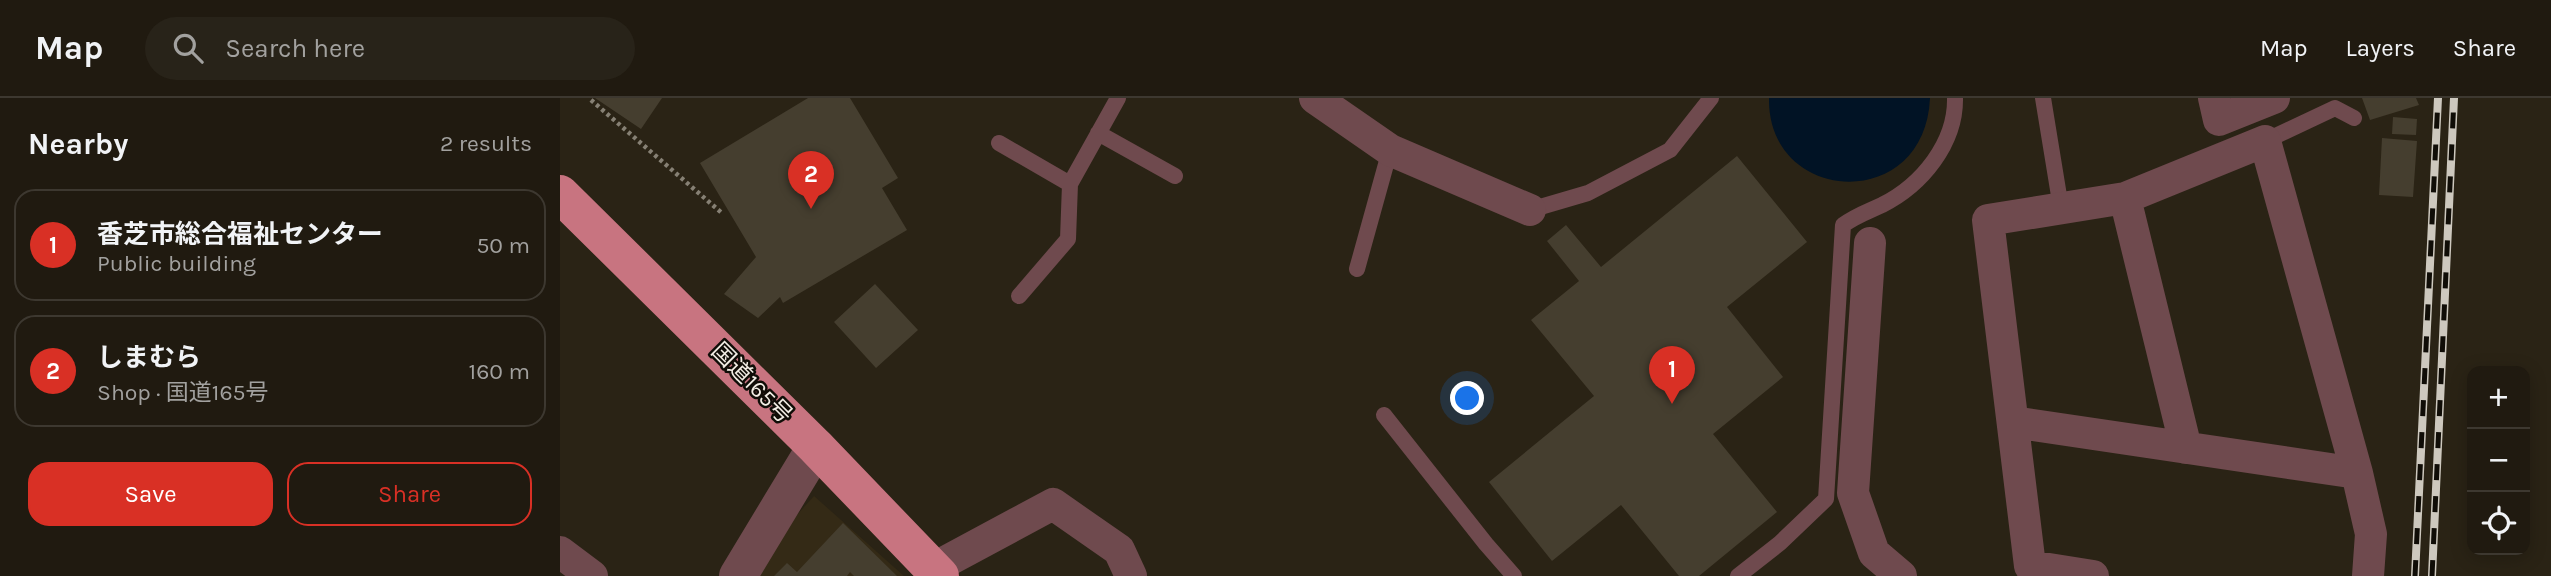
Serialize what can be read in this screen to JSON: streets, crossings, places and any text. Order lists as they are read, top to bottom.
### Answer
{
  "streets": {
    "highway": ["国道165号"]
  },
  "page": {
    "header": "Map",
    "search": "Search here",
    "nav": ["Map", "Layers", "Share"],
    "heading": ["Nearby", "2 results"],
    "pins": ["2", "1"],
    "list": [
      {
        "mark": "1",
        "name": "香芝市総合福祉センター",
        "note": "Public building",
        "value": "50 m"
      },
      {
        "mark": "2",
        "name": "しまむら",
        "note": "Shop · 国道165号",
        "value": "160 m"
      }
    ],
    "map_buttons": ["+", "−"],
    "buttons": ["Save", "Share"]
  }
}
